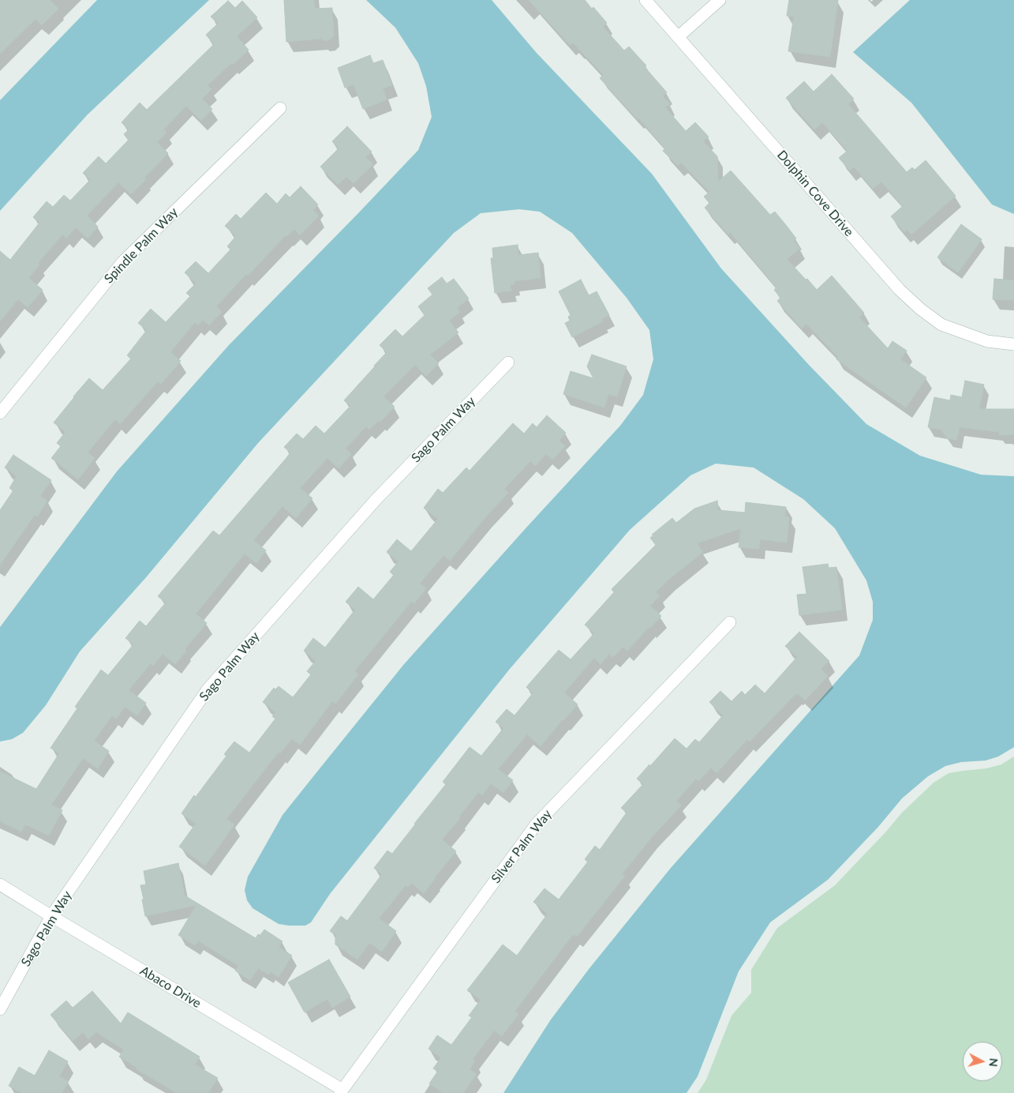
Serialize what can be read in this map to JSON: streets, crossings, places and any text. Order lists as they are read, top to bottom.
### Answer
{
  "streets": {
    "street": [
      "Dolphin Cove Drive",
      "Spindle Palm Way",
      "Sago Palm Way",
      "Silver Palm Way",
      "Abaco Drive"
    ]
  },
  "crossings": [
    ["Sago Palm Way", "Abaco Drive"],
    ["Silver Palm Way", "Abaco Drive"]
  ],
  "north": "right"
}
